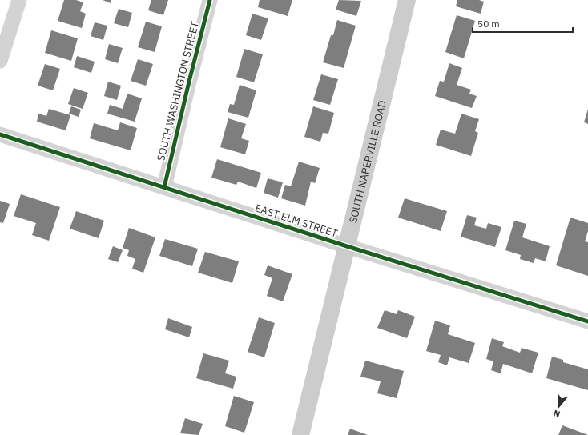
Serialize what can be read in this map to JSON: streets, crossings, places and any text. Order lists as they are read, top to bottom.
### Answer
{
  "streets": {
    "main road": ["SOUTH NAPERVILLE ROAD"],
    "street": ["SOUTH WASHINGTON STREET", "EAST ELM STREET"]
  },
  "crossings": [
    ["SOUTH WASHINGTON STREET", "EAST ELM STREET"],
    ["SOUTH NAPERVILLE ROAD", "EAST ELM STREET"]
  ],
  "scale_bar": "50 m",
  "north": "bottom"
}
